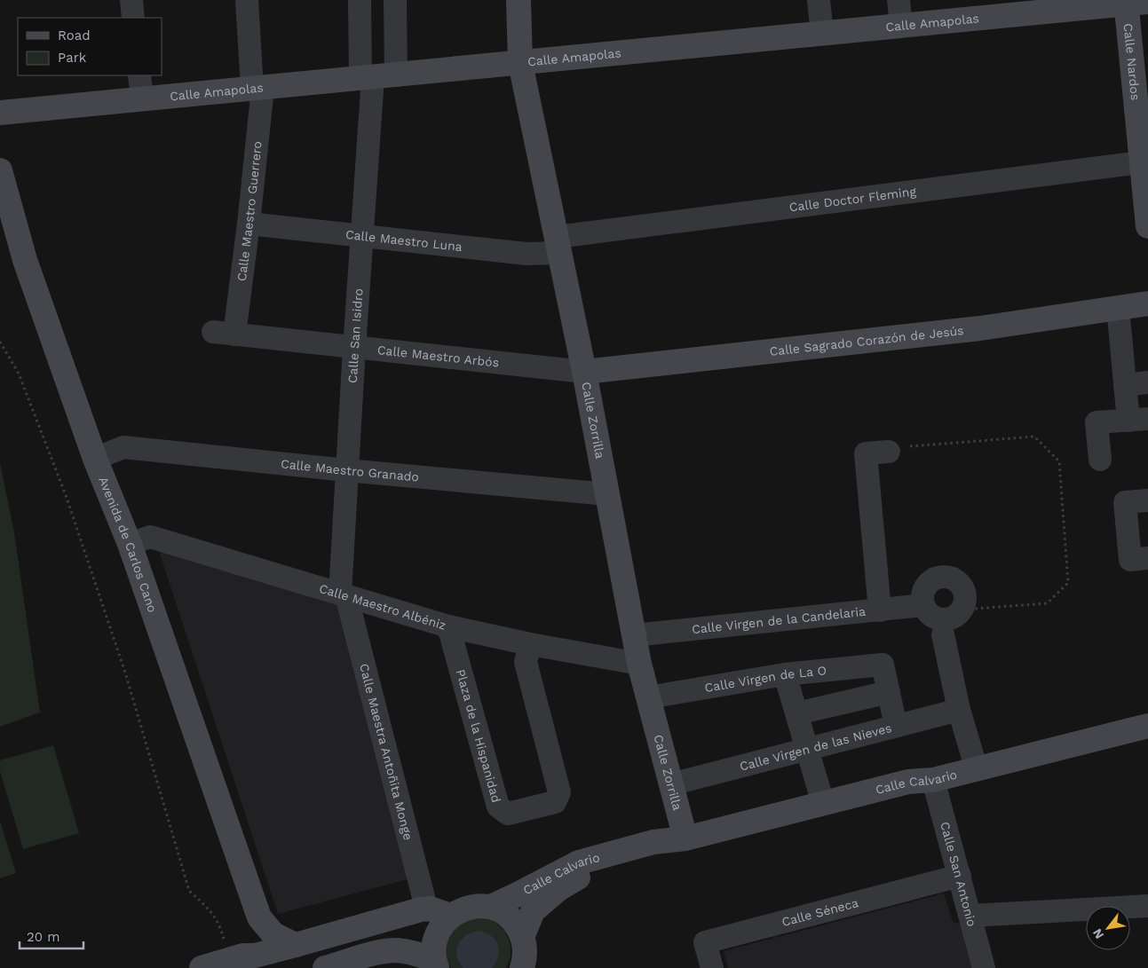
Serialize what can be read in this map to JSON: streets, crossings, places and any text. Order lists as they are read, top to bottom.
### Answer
{
  "streets": {
    "street": [
      "Calle Amapolas",
      "Calle Nardos",
      "Calle Doctor Fleming",
      "Calle Maestro Guerrero",
      "Calle Maestro Luna",
      "Calle San Isidro",
      "Calle Sagrado Corazón de Jesús",
      "Calle Maestro Arbós",
      "Calle Zorrilla",
      "Calle Maestro Granado",
      "Avenida de Carlos Cano",
      "Calle Maestro Albéniz",
      "Calle Virgen de la Candelaria",
      "Calle Virgen de La O",
      "Plaza de la Hispanidad",
      "Calle Virgen de las Nieves",
      "Calle Maestra Antoñita Monge",
      "Calle Calvario",
      "Calle San Antonio",
      "Calle Séneca"
    ]
  },
  "crossings": [
    ["Calle Amapolas", "Calle Nardos"],
    ["Calle Amapolas", "Calle Maestro Guerrero"],
    ["Calle Amapolas", "Calle San Isidro"],
    ["Calle Amapolas", "Calle Zorrilla"],
    ["Calle Nardos", "Calle Doctor Fleming"],
    ["Calle Doctor Fleming", "Calle Maestro Luna"],
    ["Calle Doctor Fleming", "Calle Zorrilla"],
    ["Calle Maestro Guerrero", "Calle Maestro Luna"],
    ["Calle Maestro Guerrero", "Calle Maestro Arbós"],
    ["Calle Maestro Luna", "Calle San Isidro"],
    ["Calle Maestro Luna", "Calle Zorrilla"],
    ["Calle San Isidro", "Calle Maestro Arbós"],
    ["Calle San Isidro", "Calle Maestro Granado"],
    ["Calle San Isidro", "Calle Maestro Albéniz"],
    ["Calle San Isidro", "Calle Maestra Antoñita Monge"],
    ["Calle Sagrado Corazón de Jesús", "Calle Maestro Arbós"],
    ["Calle Sagrado Corazón de Jesús", "Calle Zorrilla"],
    ["Calle Maestro Arbós", "Calle Zorrilla"],
    ["Calle Zorrilla", "Calle Maestro Granado"],
    ["Calle Zorrilla", "Calle Maestro Albéniz"],
    ["Calle Zorrilla", "Calle Virgen de la Candelaria"],
    ["Calle Zorrilla", "Calle Virgen de La O"],
    ["Calle Zorrilla", "Calle Virgen de las Nieves"],
    ["Calle Zorrilla", "Calle Calvario"],
    ["Calle Maestro Granado", "Avenida de Carlos Cano"],
    ["Avenida de Carlos Cano", "Calle Maestro Albéniz"],
    ["Calle Maestro Albéniz", "Plaza de la Hispanidad"],
    ["Calle Maestro Albéniz", "Calle Maestra Antoñita Monge"],
    ["Calle Calvario", "Calle San Antonio"],
    ["Calle San Antonio", "Calle Séneca"]
  ],
  "legend": ["Road", "Park"],
  "scale_bar": "20 m",
  "north": "bottom left"
}
